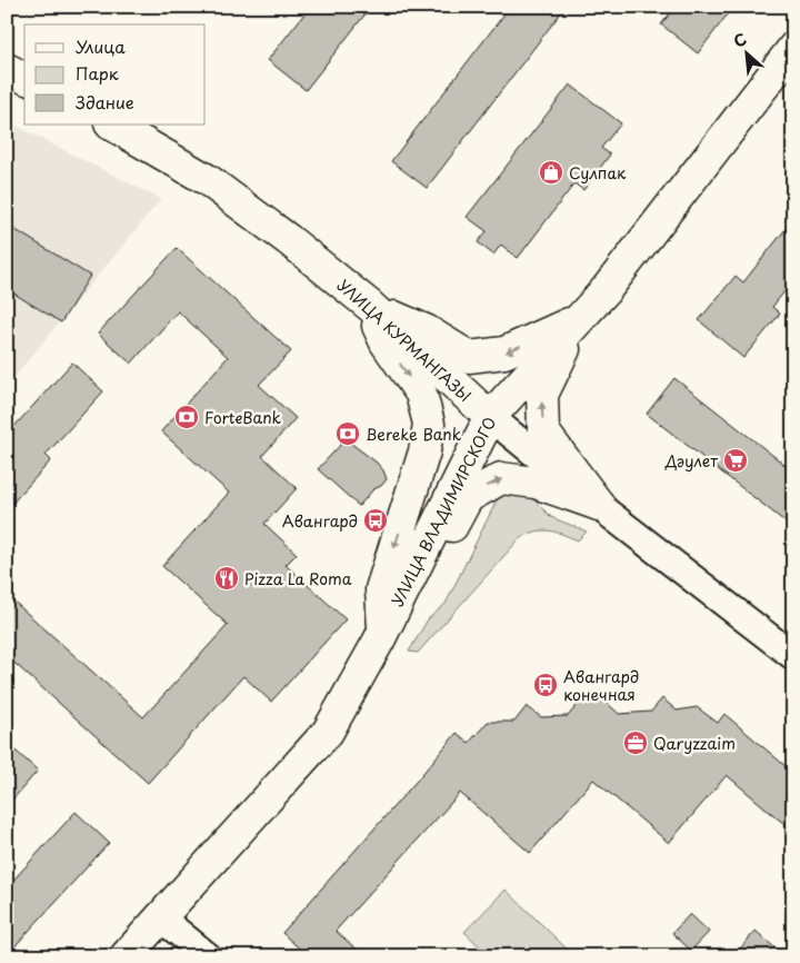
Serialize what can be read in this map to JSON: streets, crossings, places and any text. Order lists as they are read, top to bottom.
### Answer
{
  "streets": {
    "street": ["УЛИЦА КУРМАНГАЗЫ", "УЛИЦА ВЛАДИМИРСКОГО"]
  },
  "crossings": [
    ["УЛИЦА КУРМАНГАЗЫ", "УЛИЦА ВЛАДИМИРСКОГО"]
  ],
  "places": {
    "shop": ["Сулпак"],
    "bank": ["ForteBank", "Bereke Bank"],
    "supermarket": ["Дәулет"],
    "bus stop": ["Авангард", "Авангард конечная"],
    "restaurant": ["Pizza La Roma"],
    "office": ["Qaryzzaim"]
  },
  "legend": ["Улица", "Парк", "Здание"],
  "north": "top left"
}
